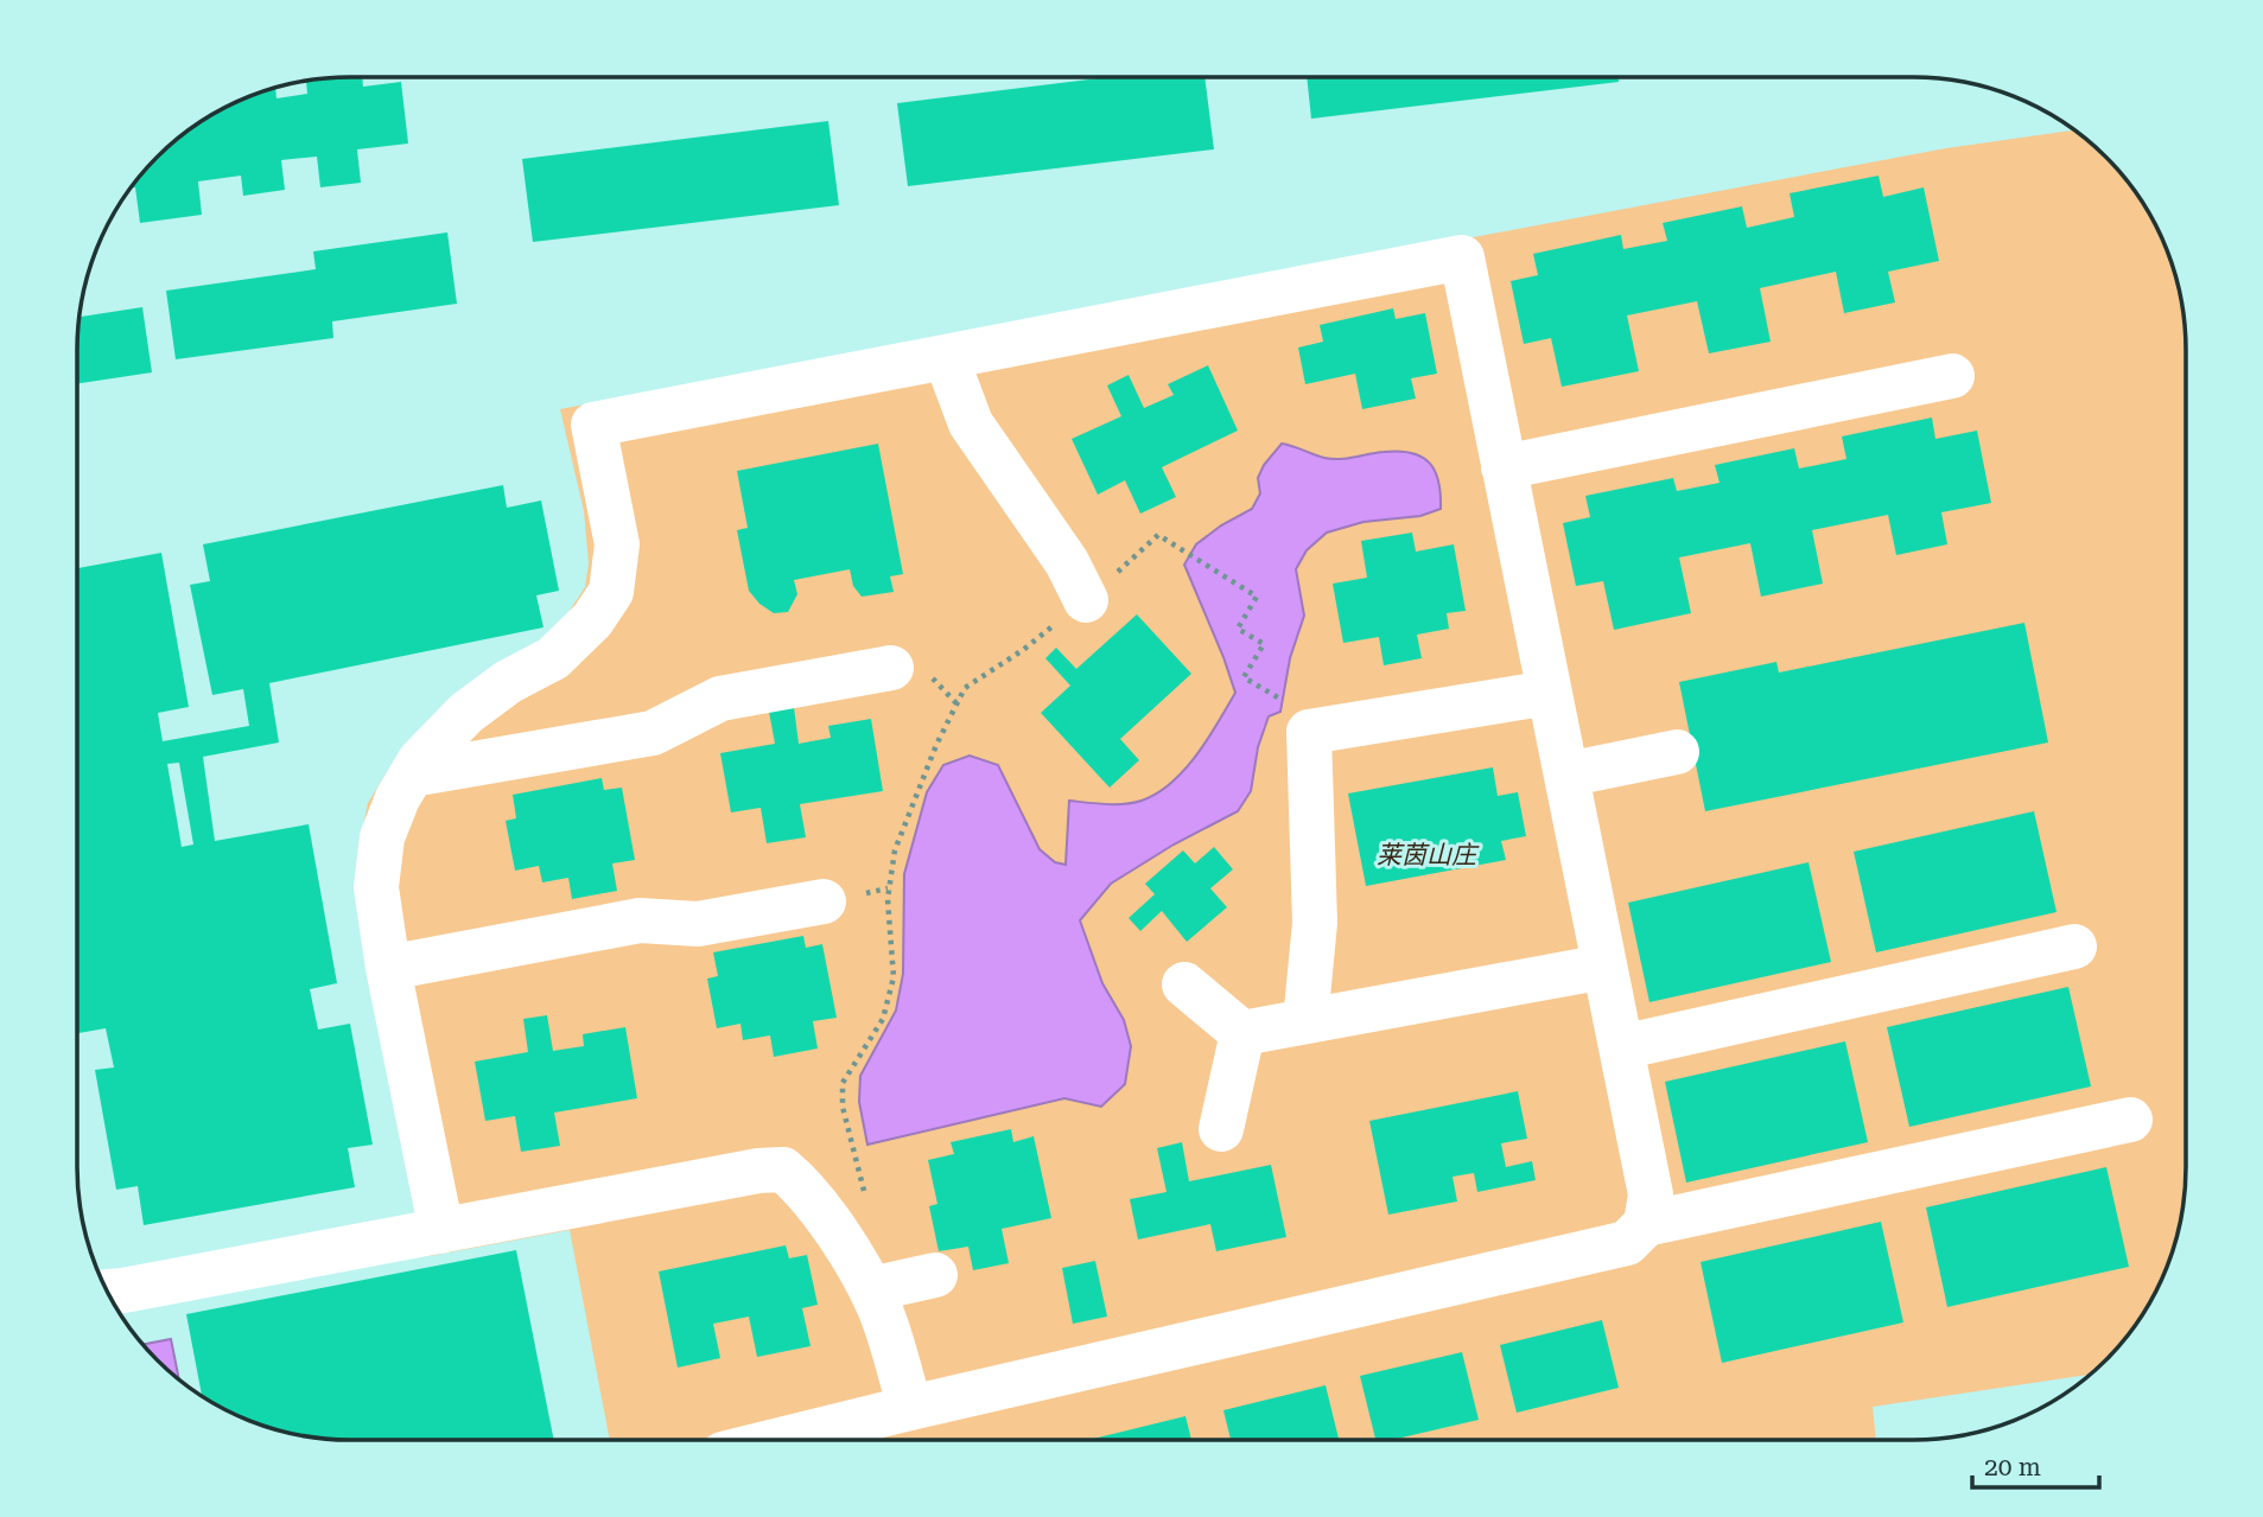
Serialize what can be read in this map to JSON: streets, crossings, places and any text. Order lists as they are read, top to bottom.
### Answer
{
  "parks": ["莱茵山庄"],
  "scale_bar": "20 m"
}
